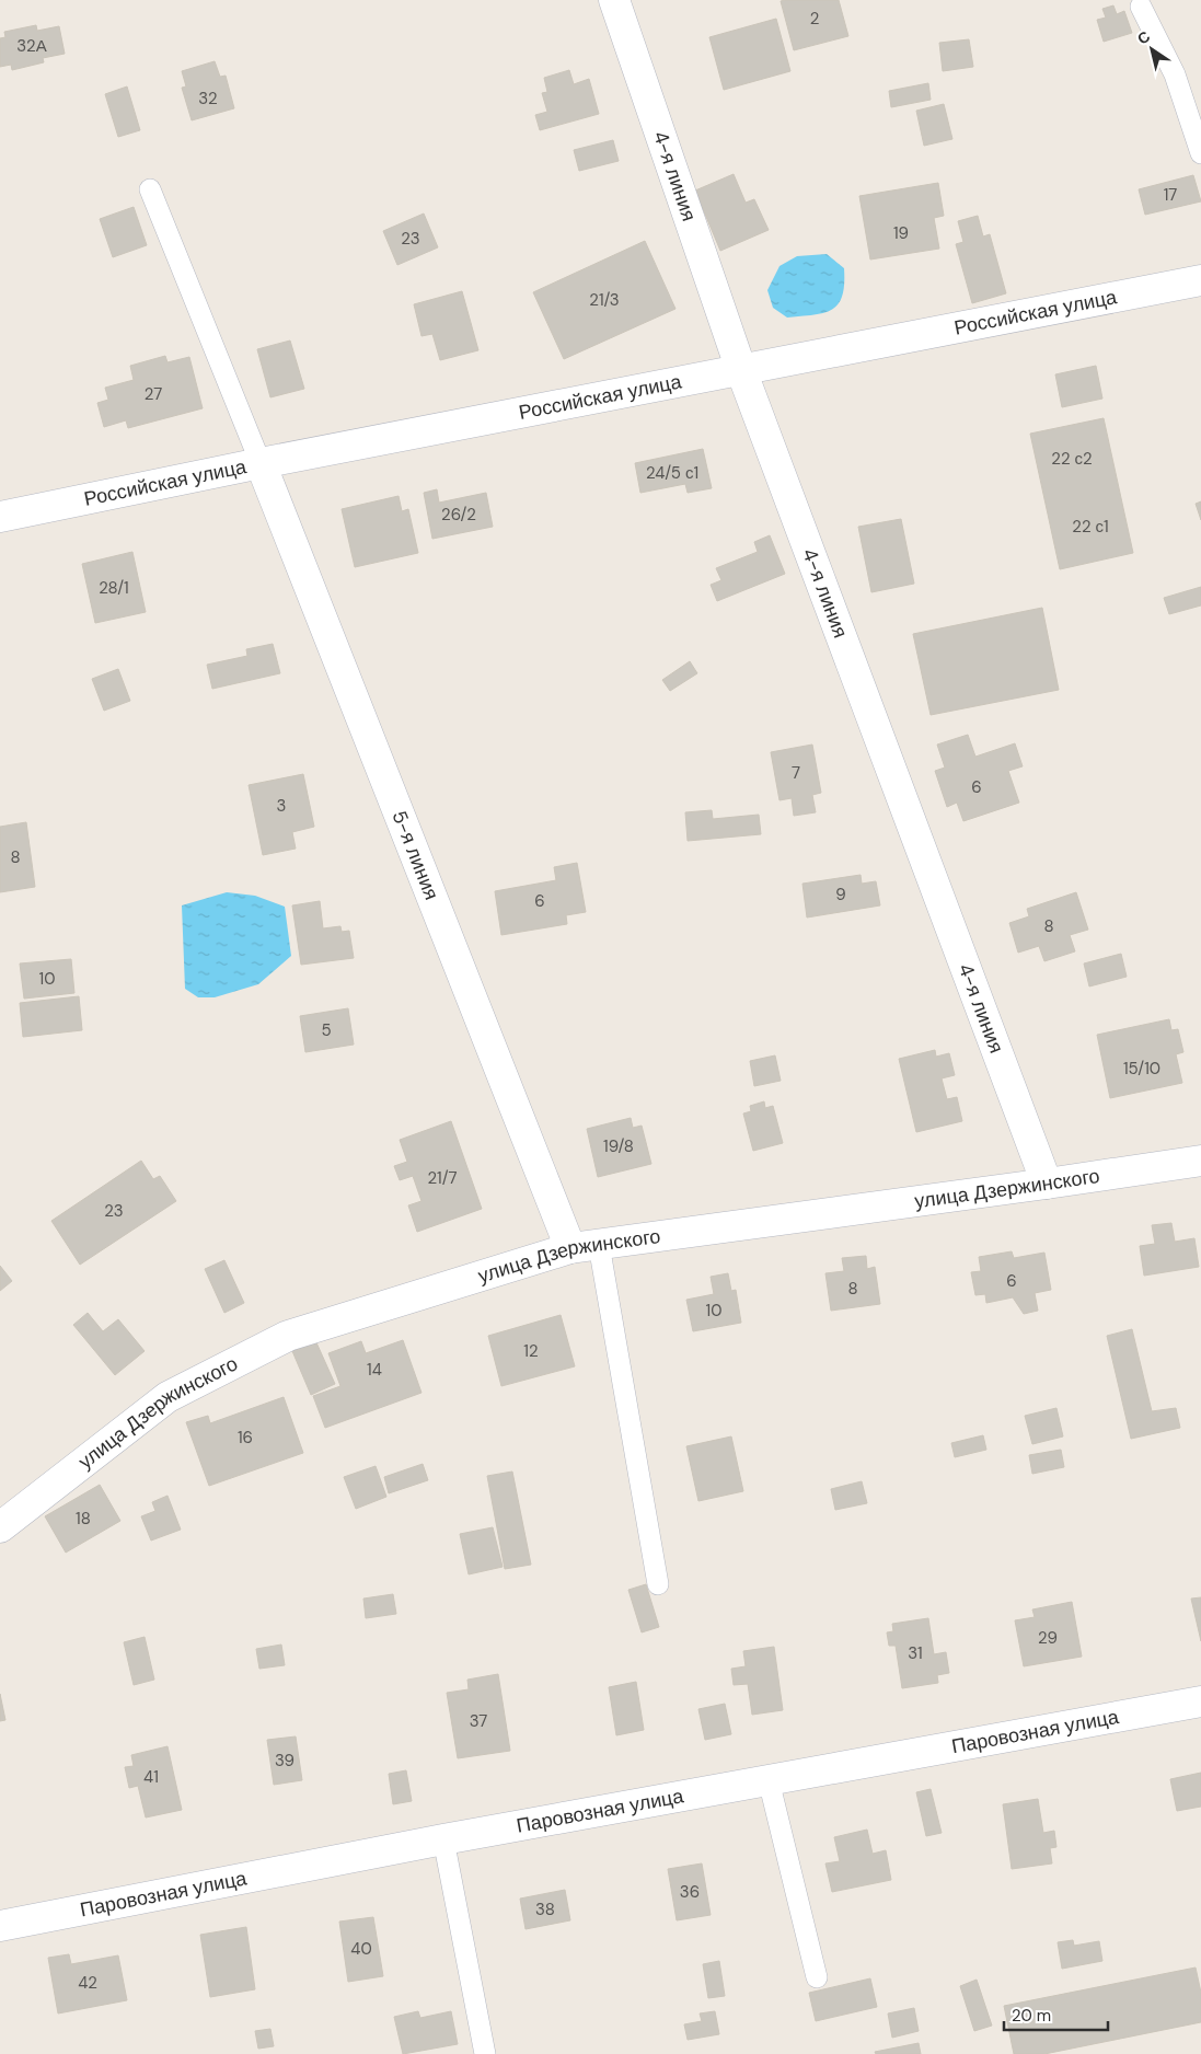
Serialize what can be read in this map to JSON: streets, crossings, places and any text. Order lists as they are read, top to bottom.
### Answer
{
  "streets": {
    "street": [
      "4-я линия",
      "Российская улица",
      "5-я линия",
      "улица Дзержинского",
      "Паровозная улица"
    ]
  },
  "crossings": [
    ["4-я линия", "Российская улица"],
    ["4-я линия", "улица Дзержинского"],
    ["Российская улица", "5-я линия"],
    ["5-я линия", "улица Дзержинского"]
  ],
  "house_numbers": [
    "2",
    "32А",
    "32",
    "17",
    "19",
    "23",
    "21/3",
    "27",
    "22 с2",
    "24/5 с1",
    "26/2",
    "22 с1",
    "28/1",
    "7",
    "6",
    "3",
    "8",
    "9",
    "6",
    "8",
    "10",
    "5",
    "15/10",
    "19/8",
    "21/7",
    "23",
    "6",
    "8",
    "10",
    "12",
    "14",
    "16",
    "18",
    "29",
    "31",
    "37",
    "39",
    "41",
    "36",
    "38",
    "40",
    "42"
  ],
  "scale_bar": "20 m",
  "north": "top left"
}
